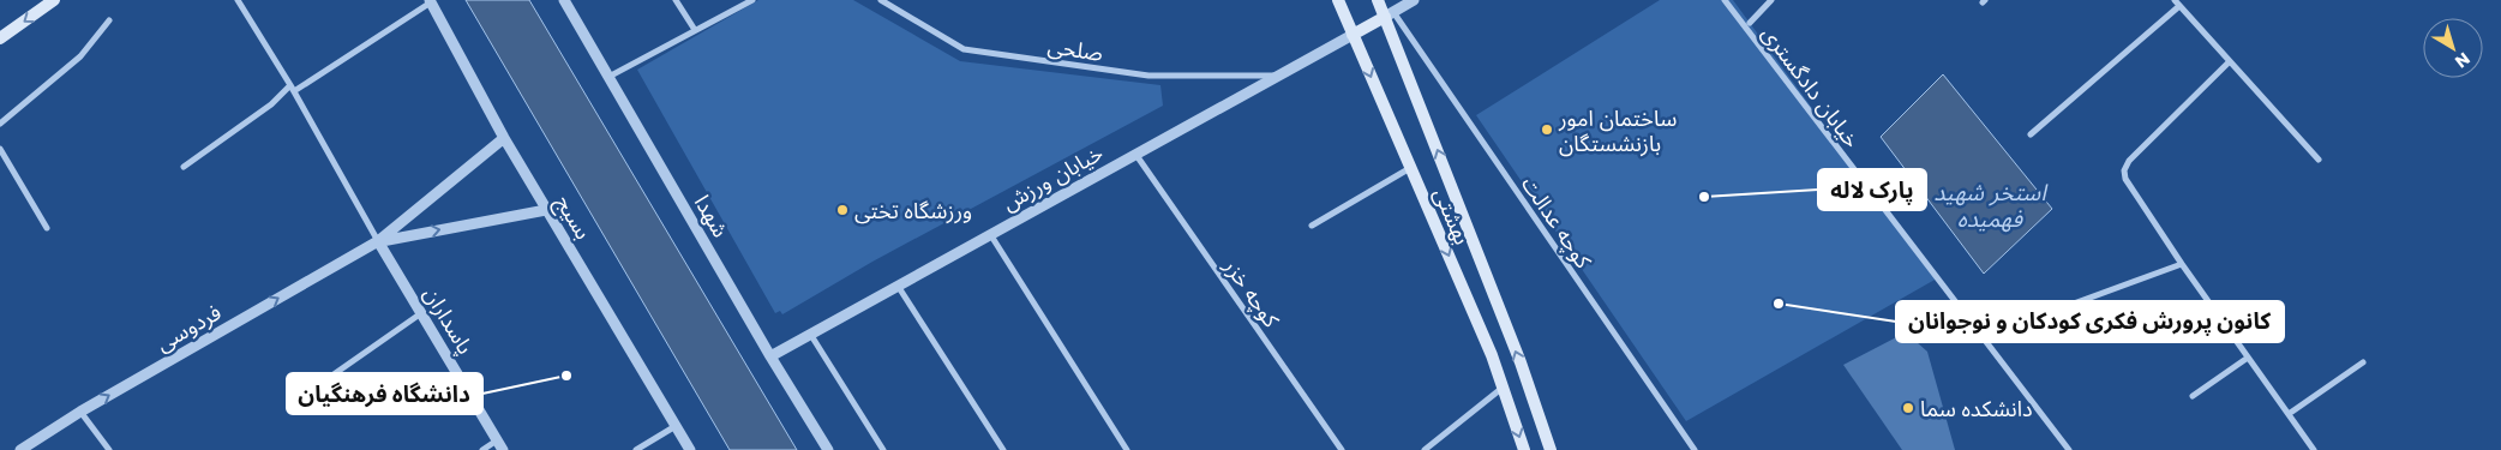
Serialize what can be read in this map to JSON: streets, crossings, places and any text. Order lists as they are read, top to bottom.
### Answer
{
  "streets": {
    "main road": ["بهشتی"],
    "street": [
      "صلحی",
      "خیابان دادگستری",
      "خیابان ورزش",
      "شهدا",
      "بسیج",
      "کوچه عدالت",
      "کوچه خزر",
      "پاسداران",
      "فردوسی"
    ]
  },
  "crossings": [
    ["صلحی", "خیابان ورزش"],
    ["خیابان ورزش", "شهدا"],
    ["خیابان ورزش", "بهشتی"],
    ["خیابان ورزش", "کوچه خزر"],
    ["بهشتی", "کوچه عدالت"],
    ["پاسداران", "فردوسی"]
  ],
  "water": ["استخر شهید فهمیده"],
  "places": [
    "ساختمان امور بازنشستگان",
    "پارک لاله",
    "ورزشگاه تختی",
    "کانون پرورش فکری کودکان و نوجوانان",
    "دانشگاه فرهنگیان",
    "دانشکده سما"
  ],
  "north": "bottom right"
}
